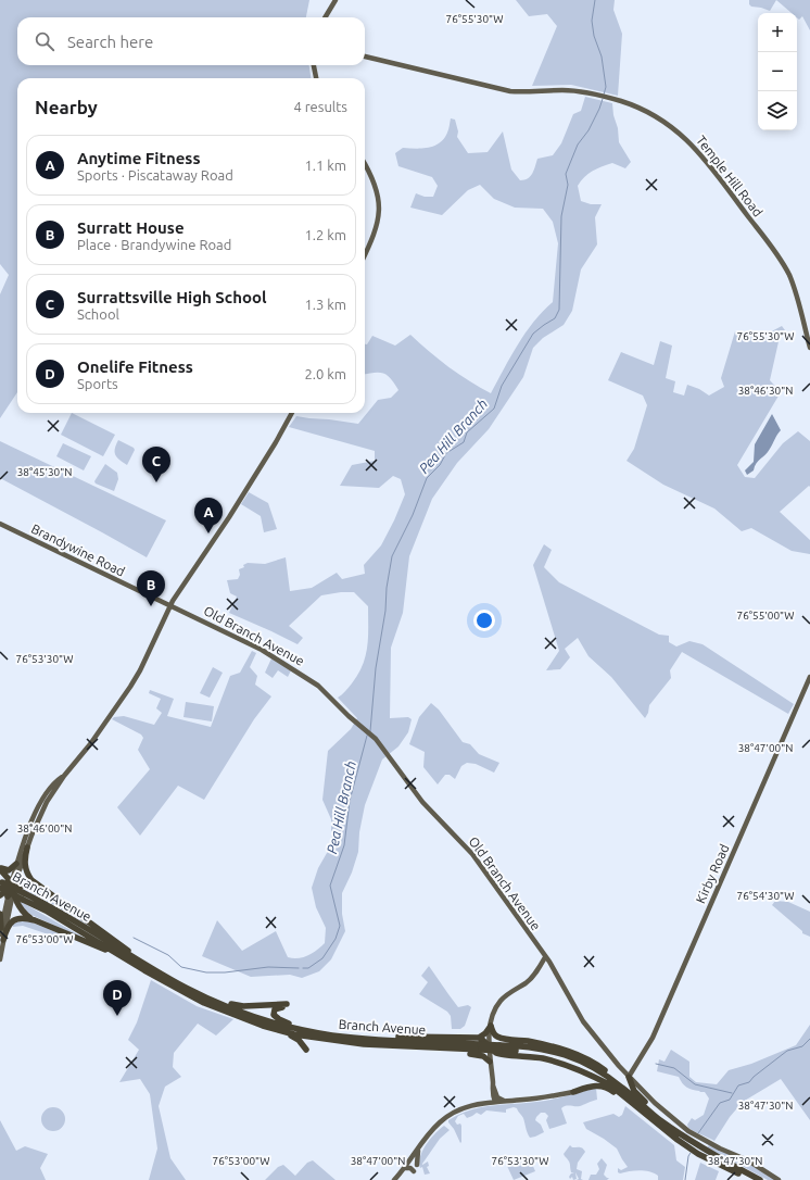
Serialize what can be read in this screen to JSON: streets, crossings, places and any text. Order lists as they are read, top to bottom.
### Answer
{
  "streets": {
    "highway": ["Branch Avenue"],
    "main road": [
      "Temple Hill Road",
      "Brandywine Road",
      "Old Branch Avenue",
      "Kirby Road"
    ]
  },
  "crossings": [
    ["Brandywine Road", "Old Branch Avenue"],
    ["Old Branch Avenue", "Kirby Road"]
  ],
  "water": ["Pea Hill Branch"],
  "page": {
    "map_buttons": ["+", "−"],
    "search": "Search here",
    "heading": ["Nearby", "4 results"],
    "list": [
      {
        "mark": "A",
        "name": "Anytime Fitness",
        "note": "Sports · Piscataway Road",
        "value": "1.1 km"
      },
      {
        "mark": "B",
        "name": "Surratt House",
        "note": "Place · Brandywine Road",
        "value": "1.2 km"
      },
      {
        "mark": "C",
        "name": "Surrattsville High School",
        "note": "School",
        "value": "1.3 km"
      },
      {
        "mark": "D",
        "name": "Onelife Fitness",
        "note": "Sports",
        "value": "2.0 km"
      }
    ],
    "pins": [
      "C",
      "A",
      "B",
      "D"
    ]
  },
  "coordinates": [
    "76°55'30\"W",
    "38°46'30\"N",
    "38°45'30\"N",
    "76°55'00\"W",
    "76°53'30\"W",
    "38°47'00\"N",
    "38°46'00\"N",
    "76°54'30\"W",
    "76°53'00\"W",
    "38°47'30\"N"
  ]
}
